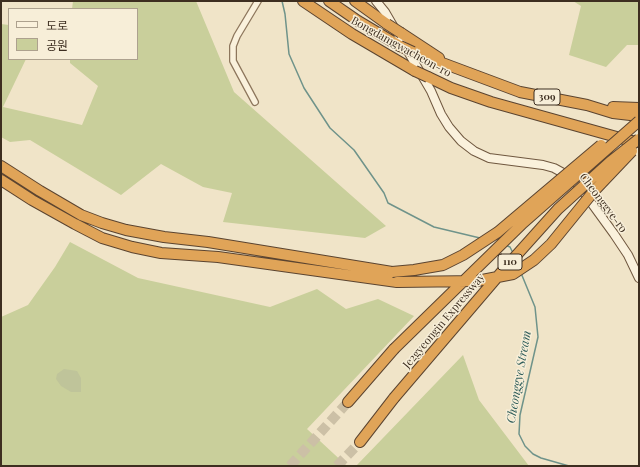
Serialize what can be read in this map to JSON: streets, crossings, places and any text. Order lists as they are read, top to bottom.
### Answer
{
  "streets": {
    "highway": [
      "Bongdamgwacheon-ro",
      "309",
      "110",
      "Je2gyeongin Expressway"
    ],
    "street": ["Cheonggye-ro"]
  },
  "crossings": [
    ["Bongdamgwacheon-ro", "Je2gyeongin Expressway"]
  ],
  "water": ["Cheonggye Stream"],
  "legend": ["도로", "공원"]
}
